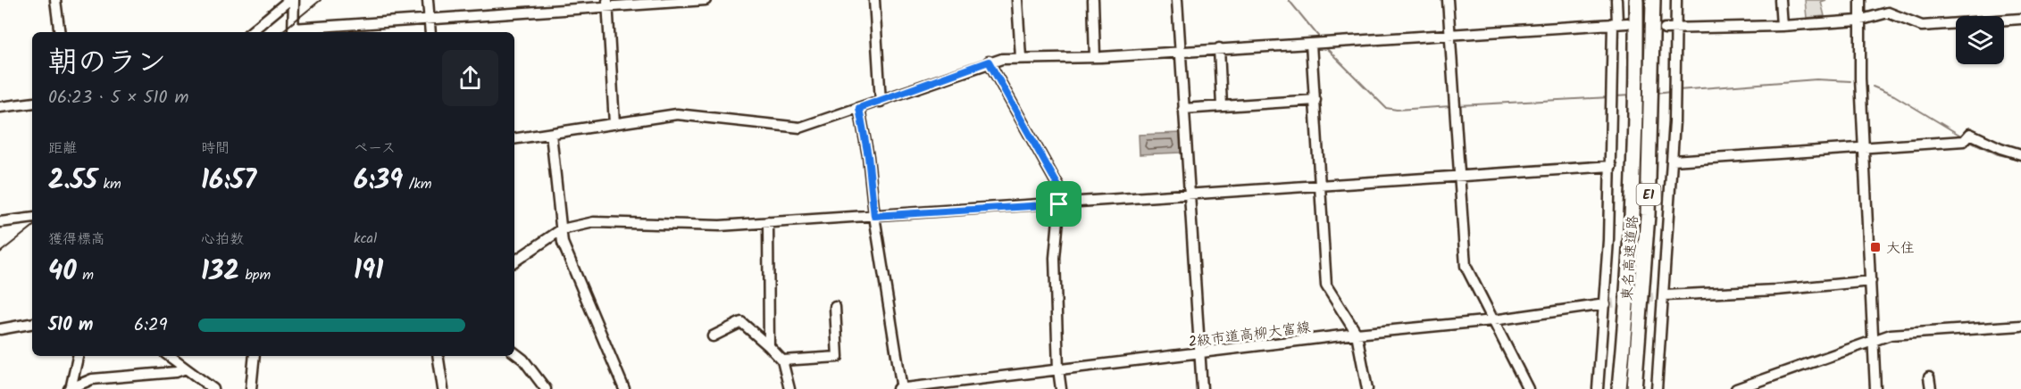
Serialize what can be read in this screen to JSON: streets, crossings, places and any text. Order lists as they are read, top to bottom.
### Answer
{
  "streets": {
    "highway": ["E1", "東名高速道路"],
    "street": ["2級市道高柳大富線"]
  },
  "places": {
    "transit": ["大住"]
  },
  "page": {
    "heading": ["朝のラン", "06:23 · 5 × 510 m"],
    "stats": [
      ["距離", "2.55 km"],
      ["時間", "16:57"],
      ["ペース", "6:39 /km"],
      ["獲得標高", "40 m"],
      ["心拍数", "132 bpm"],
      ["kcal", "191"]
    ],
    "list": [
      {
        "name": "510 m",
        "note": "6:29"
      }
    ]
  }
}
